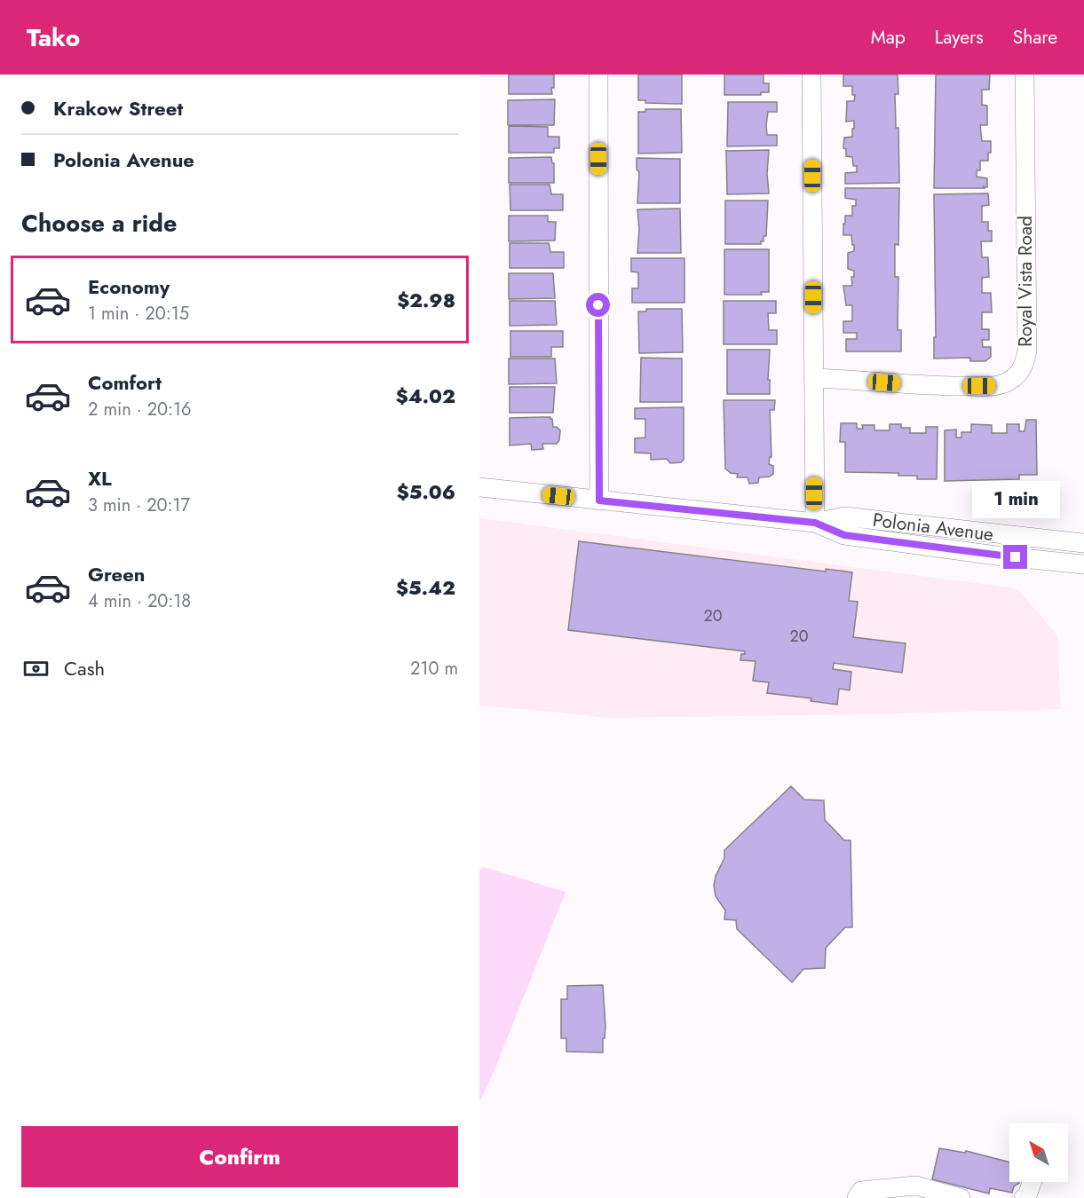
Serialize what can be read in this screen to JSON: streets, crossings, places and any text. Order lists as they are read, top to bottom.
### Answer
{
  "streets": {
    "street": ["Royal Vista Road", "Polonia Avenue"]
  },
  "house_numbers": ["20", "20"],
  "north": "top left",
  "page": {
    "header": "Tako",
    "nav": ["Map", "Layers", "Share"],
    "banner": ["Krakow Street", "Polonia Avenue"],
    "heading": "Choose a ride",
    "list": [
      {
        "name": "Economy",
        "note": "1 min · 20:15",
        "value": "$2.98"
      },
      {
        "name": "Comfort",
        "note": "2 min · 20:16",
        "value": "$4.02"
      },
      {
        "name": "XL",
        "note": "3 min · 20:17",
        "value": "$5.06"
      },
      {
        "name": "Green",
        "note": "4 min · 20:18",
        "value": "$5.42"
      }
    ],
    "bubble": "1 min",
    "pay": ["Cash", "210 m"],
    "buttons": "Confirm"
  }
}
